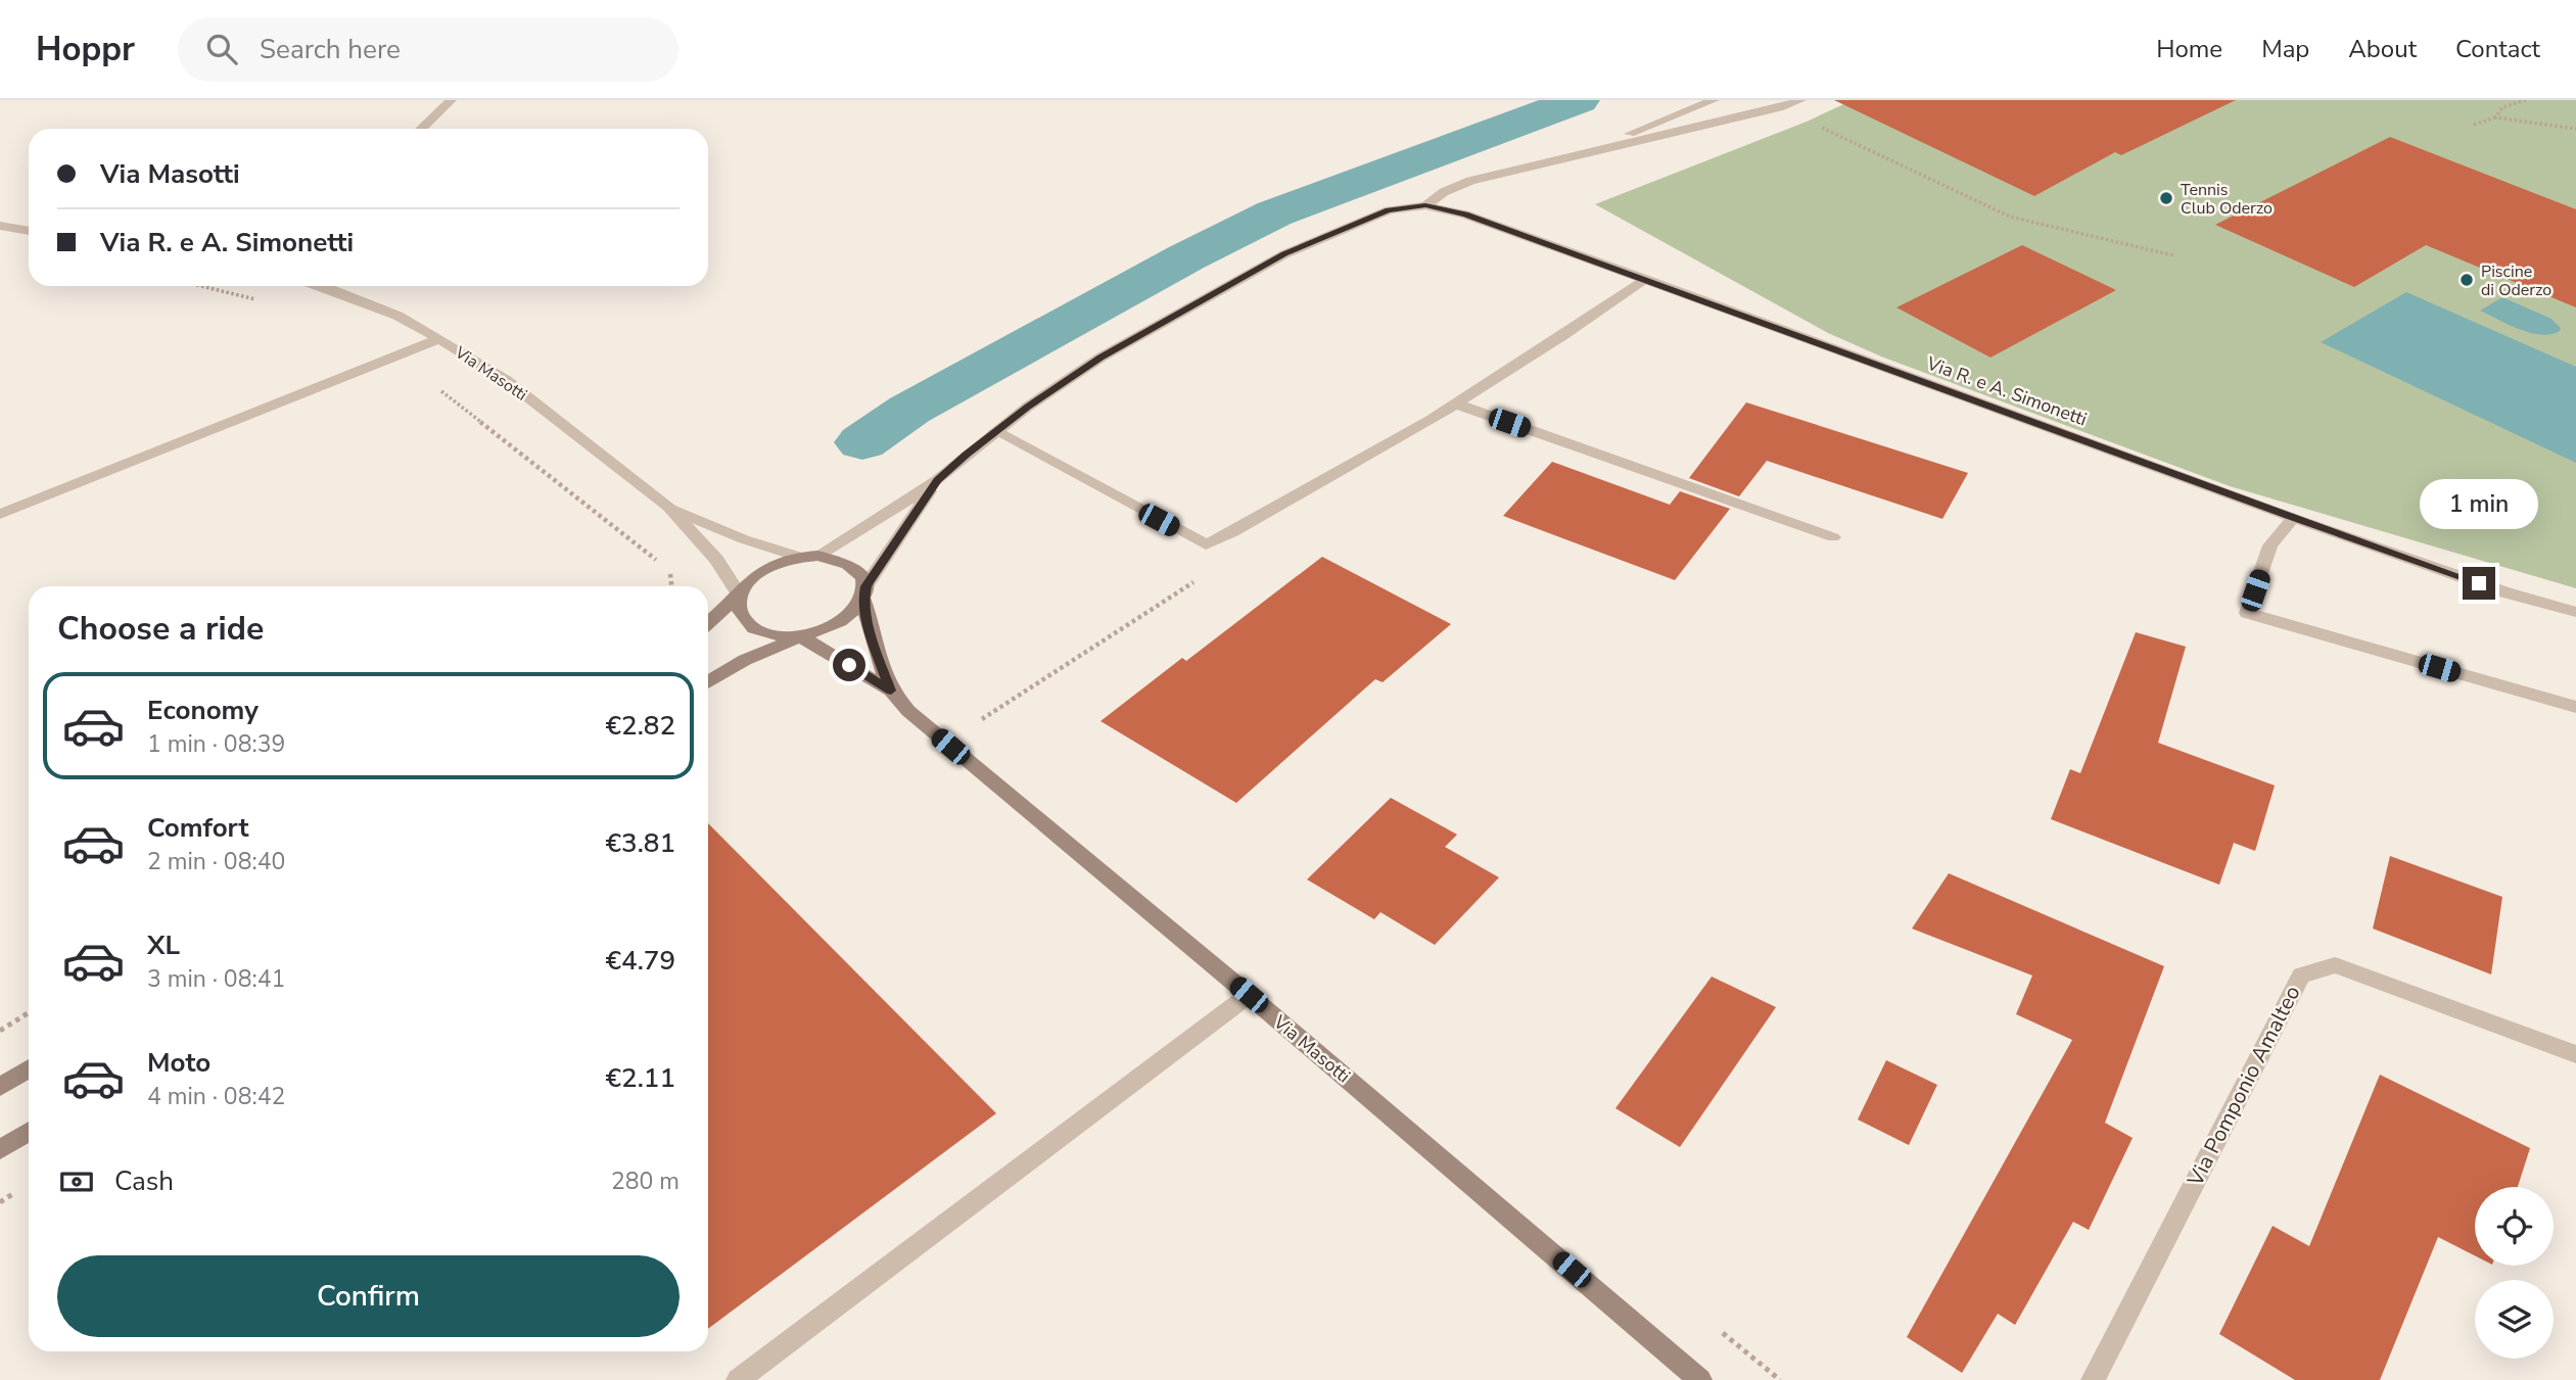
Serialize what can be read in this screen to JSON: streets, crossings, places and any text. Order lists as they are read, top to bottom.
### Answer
{
  "streets": {
    "street": ["Via Masotti", "Via R. e A. Simonetti", "Via Pomponio Amalteo"]
  },
  "places": ["Tennis Club Oderzo", "Piscine di Oderzo"],
  "page": {
    "header": "Hoppr",
    "search": "Search here",
    "nav": [
      "Home",
      "Map",
      "About",
      "Contact"
    ],
    "banner": ["Via Masotti", "Via R. e A. Simonetti"],
    "bubble": "1 min",
    "heading": "Choose a ride",
    "list": [
      {
        "name": "Economy",
        "note": "1 min · 08:39",
        "value": "€2.82"
      },
      {
        "name": "Comfort",
        "note": "2 min · 08:40",
        "value": "€3.81"
      },
      {
        "name": "XL",
        "note": "3 min · 08:41",
        "value": "€4.79"
      },
      {
        "name": "Moto",
        "note": "4 min · 08:42",
        "value": "€2.11"
      }
    ],
    "pay": ["Cash", "280 m"],
    "buttons": "Confirm"
  }
}
